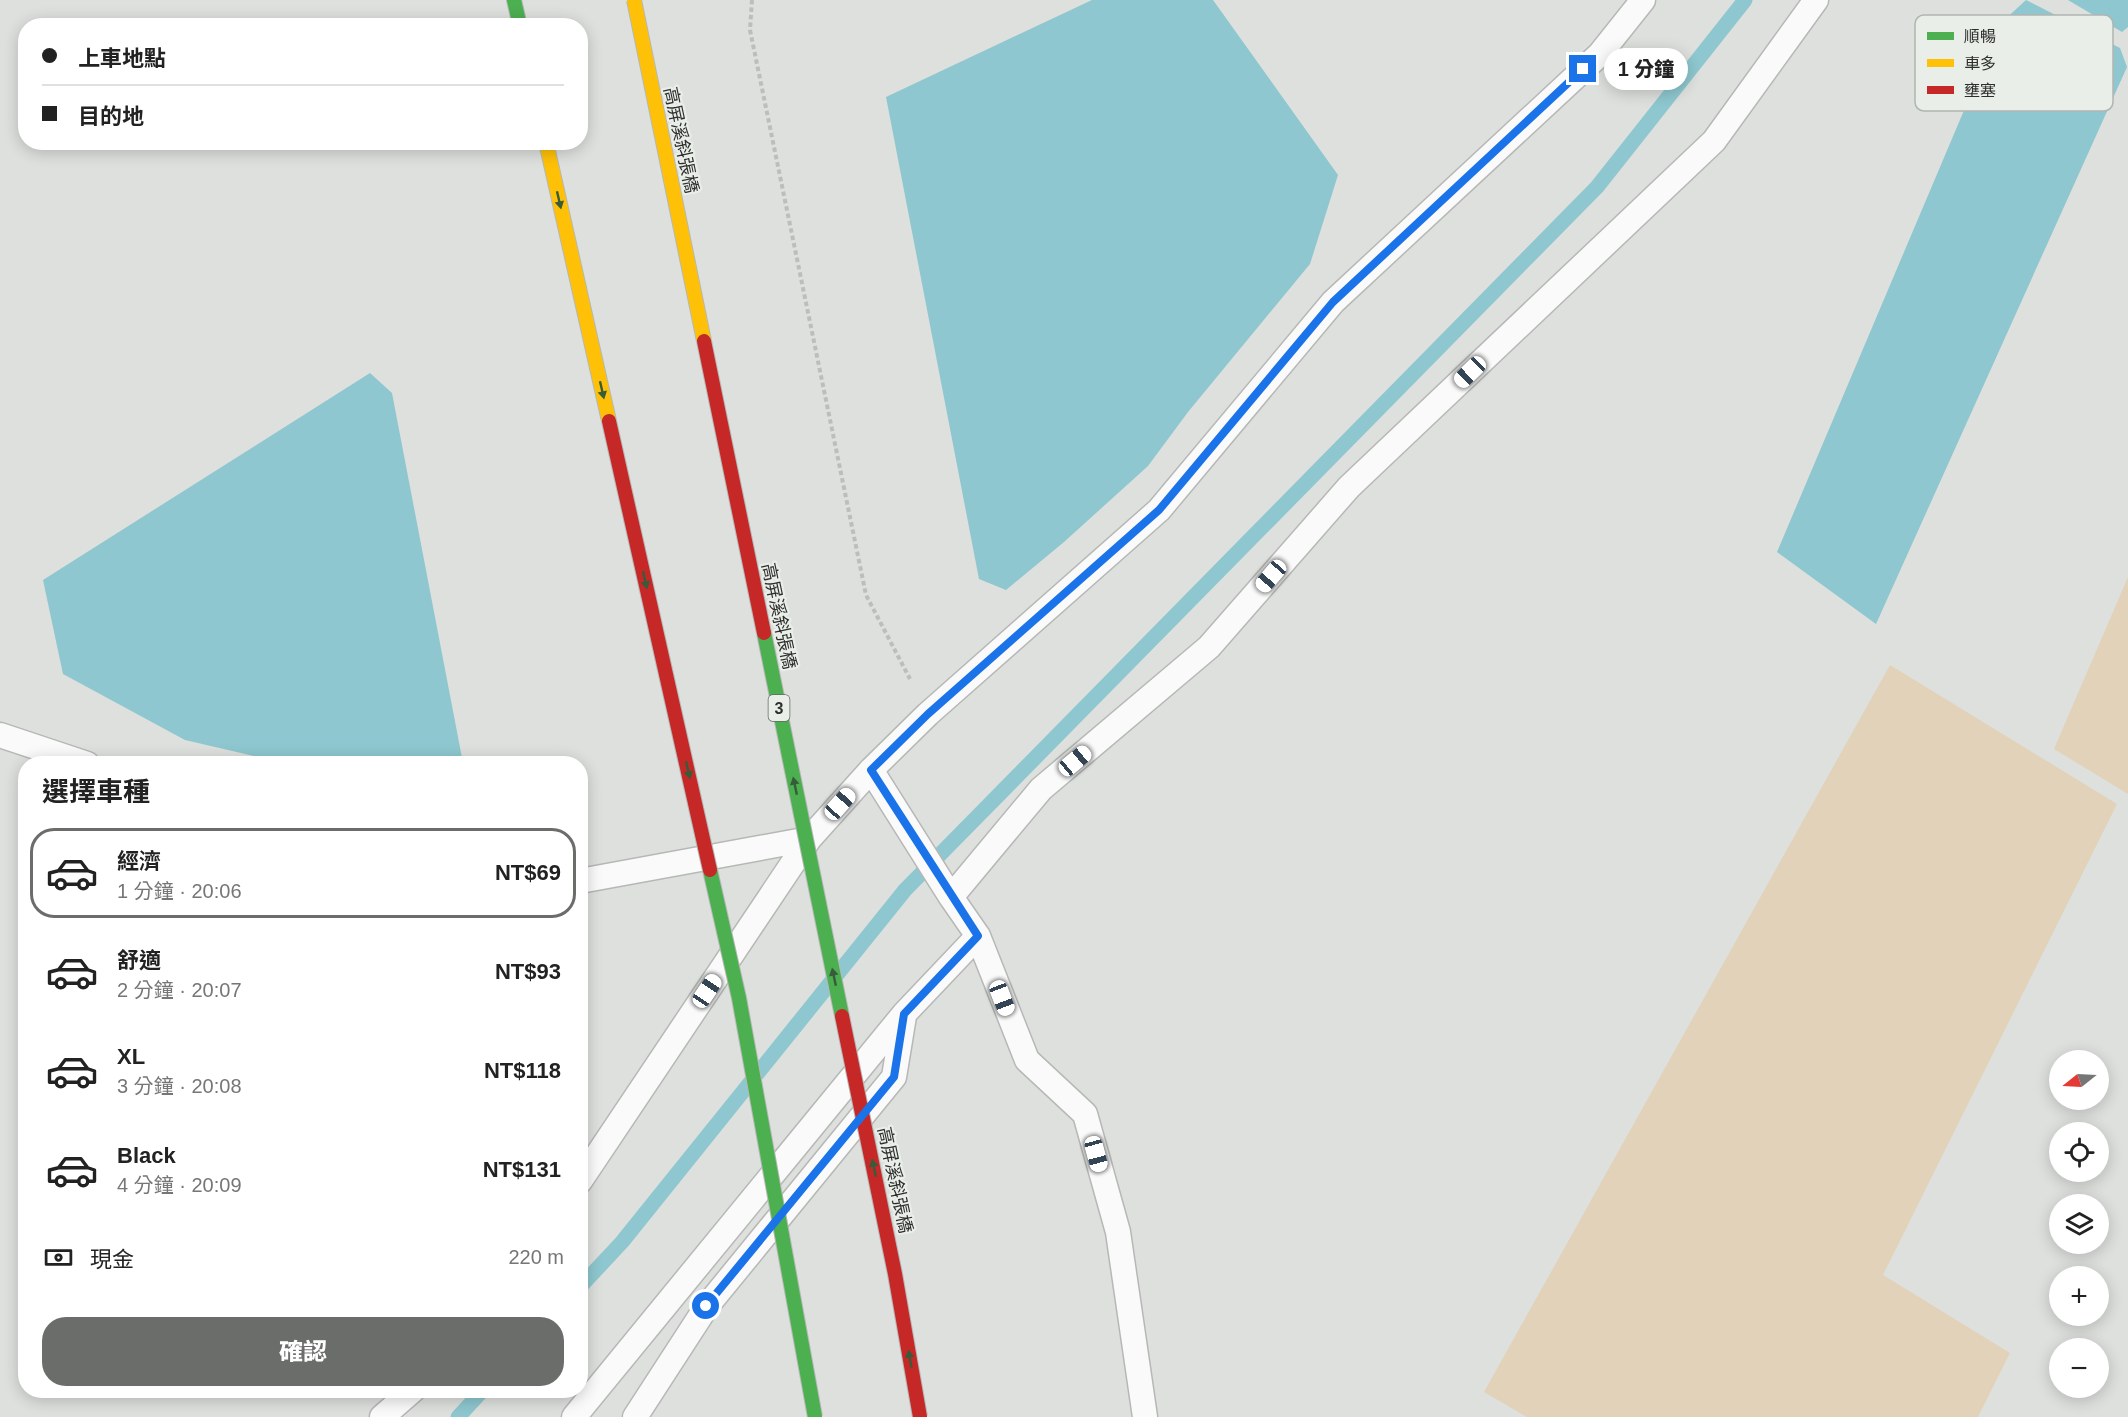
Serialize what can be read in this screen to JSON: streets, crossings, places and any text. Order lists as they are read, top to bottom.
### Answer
{
  "streets": {
    "highway": ["高屏溪斜張橋", "3"]
  },
  "legend": ["順暢", "車多", "壅塞"],
  "north": "left",
  "page": {
    "banner": ["上車地點", "目的地"],
    "bubble": "1 分鐘",
    "heading": "選擇車種",
    "list": [
      {
        "name": "經濟",
        "note": "1 分鐘 · 20:06",
        "value": "NT$69"
      },
      {
        "name": "舒適",
        "note": "2 分鐘 · 20:07",
        "value": "NT$93"
      },
      {
        "name": "XL",
        "note": "3 分鐘 · 20:08",
        "value": "NT$118"
      },
      {
        "name": "Black",
        "note": "4 分鐘 · 20:09",
        "value": "NT$131"
      }
    ],
    "map_buttons": ["+", "−"],
    "pay": ["現金", "220 m"],
    "buttons": "確認"
  }
}
